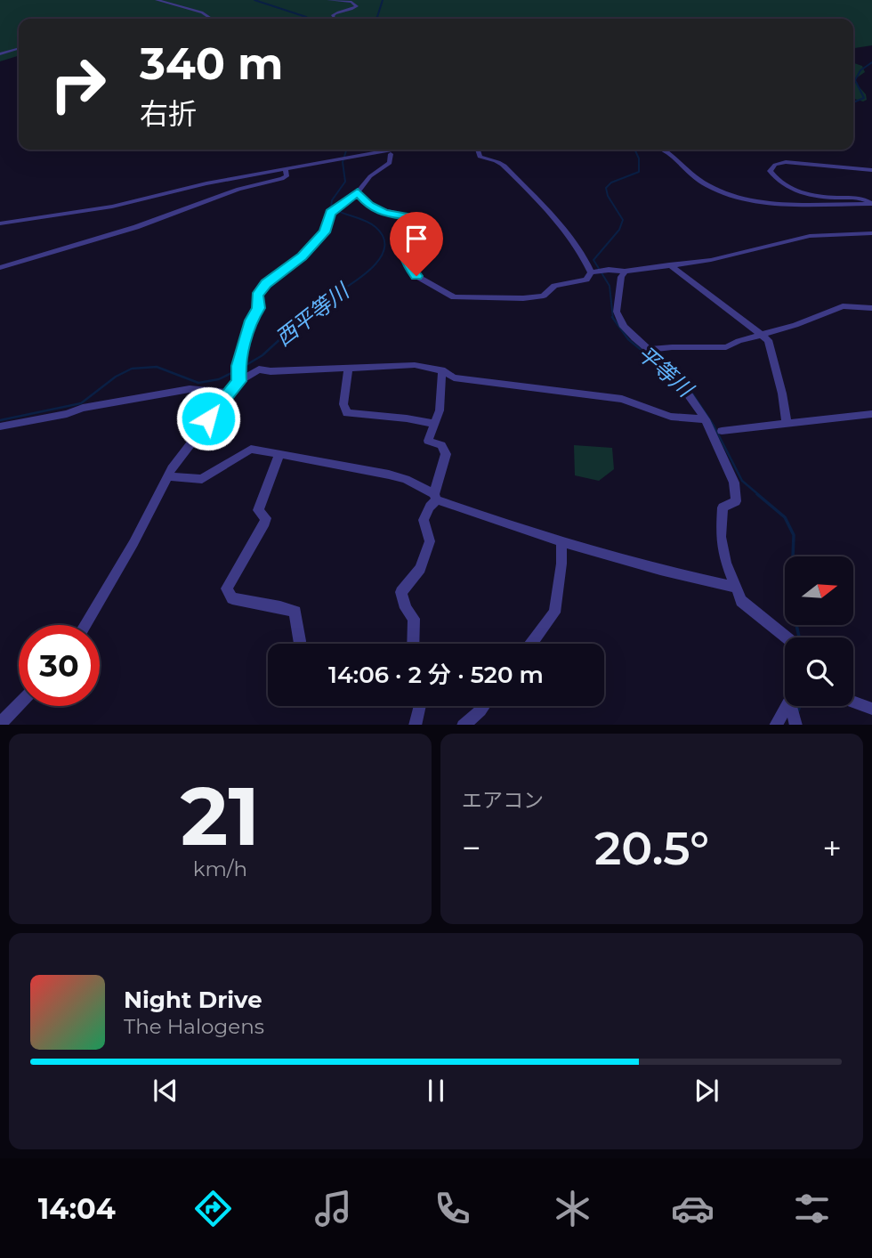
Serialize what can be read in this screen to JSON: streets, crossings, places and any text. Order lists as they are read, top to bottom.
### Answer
{
  "water": ["西平等川", "平等川"],
  "north": "right",
  "page": {
    "turn": ["340 m", "右折"],
    "limit": "30",
    "trip": "14:06 · 2 分 · 520 m",
    "tile": [
      ["21", "km/h"],
      "エアコン"
    ],
    "heat": ["−", "20.5°", "+"],
    "song": ["Night Drive", "The Halogens"],
    "tabs": "14:04"
  }
}
